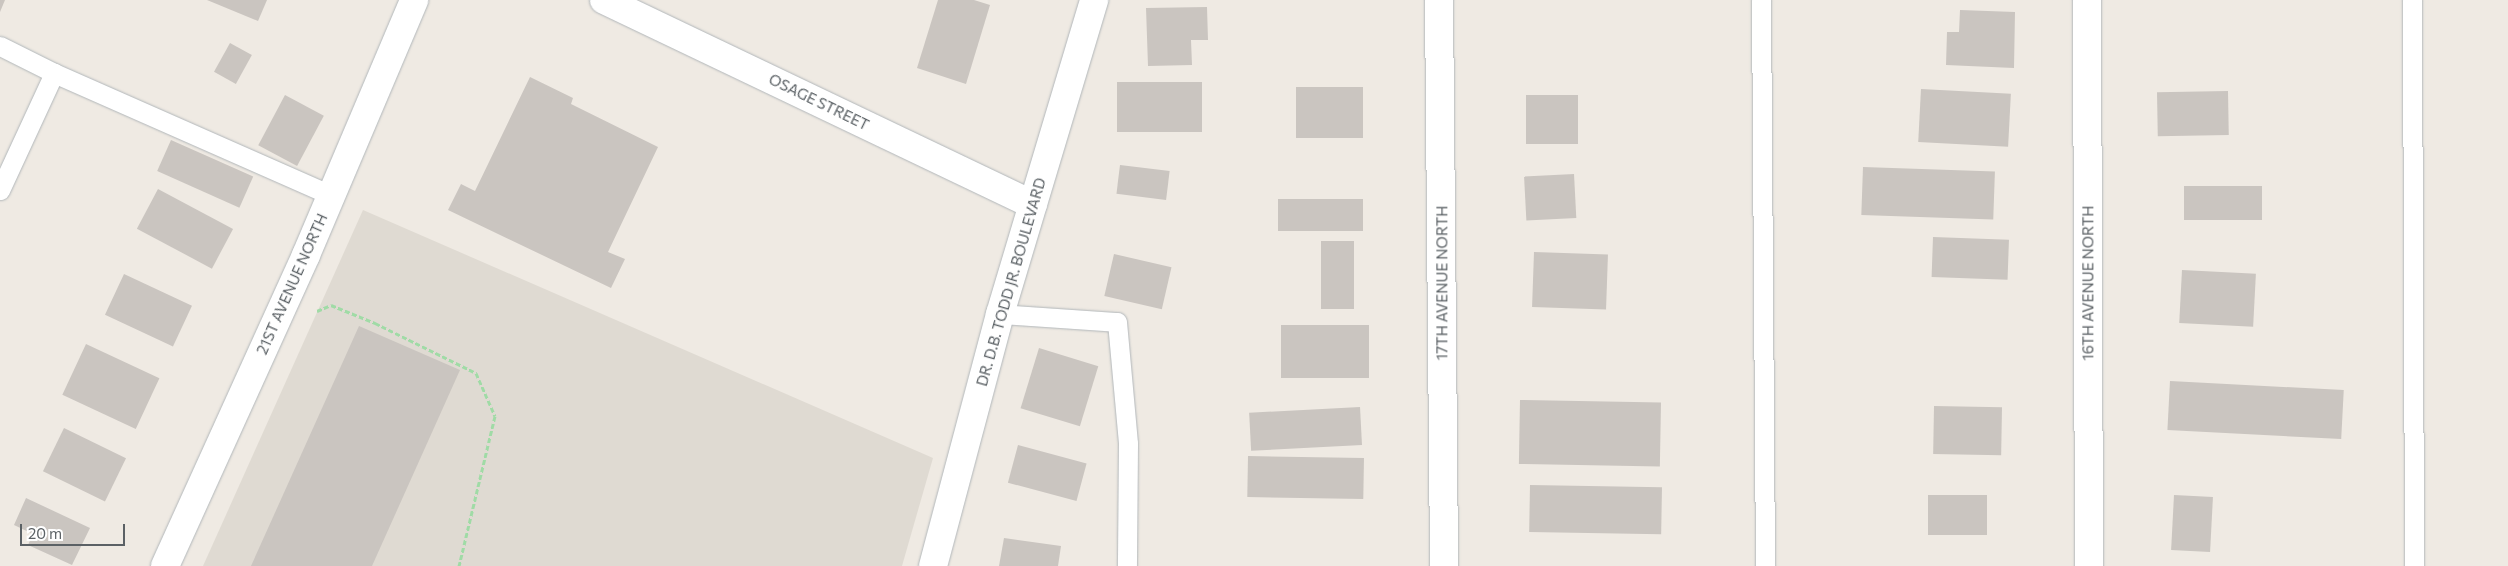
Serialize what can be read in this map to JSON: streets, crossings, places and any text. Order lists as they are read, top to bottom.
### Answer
{
  "streets": {
    "street": [
      "OSAGE STREET",
      "DR. D.B. TODD JR. BOULEVARD",
      "17TH AVENUE NORTH",
      "16TH AVENUE NORTH",
      "21ST AVENUE NORTH"
    ]
  },
  "crossings": [
    ["OSAGE STREET", "DR. D.B. TODD JR. BOULEVARD"]
  ],
  "scale_bar": "20 m"
}
